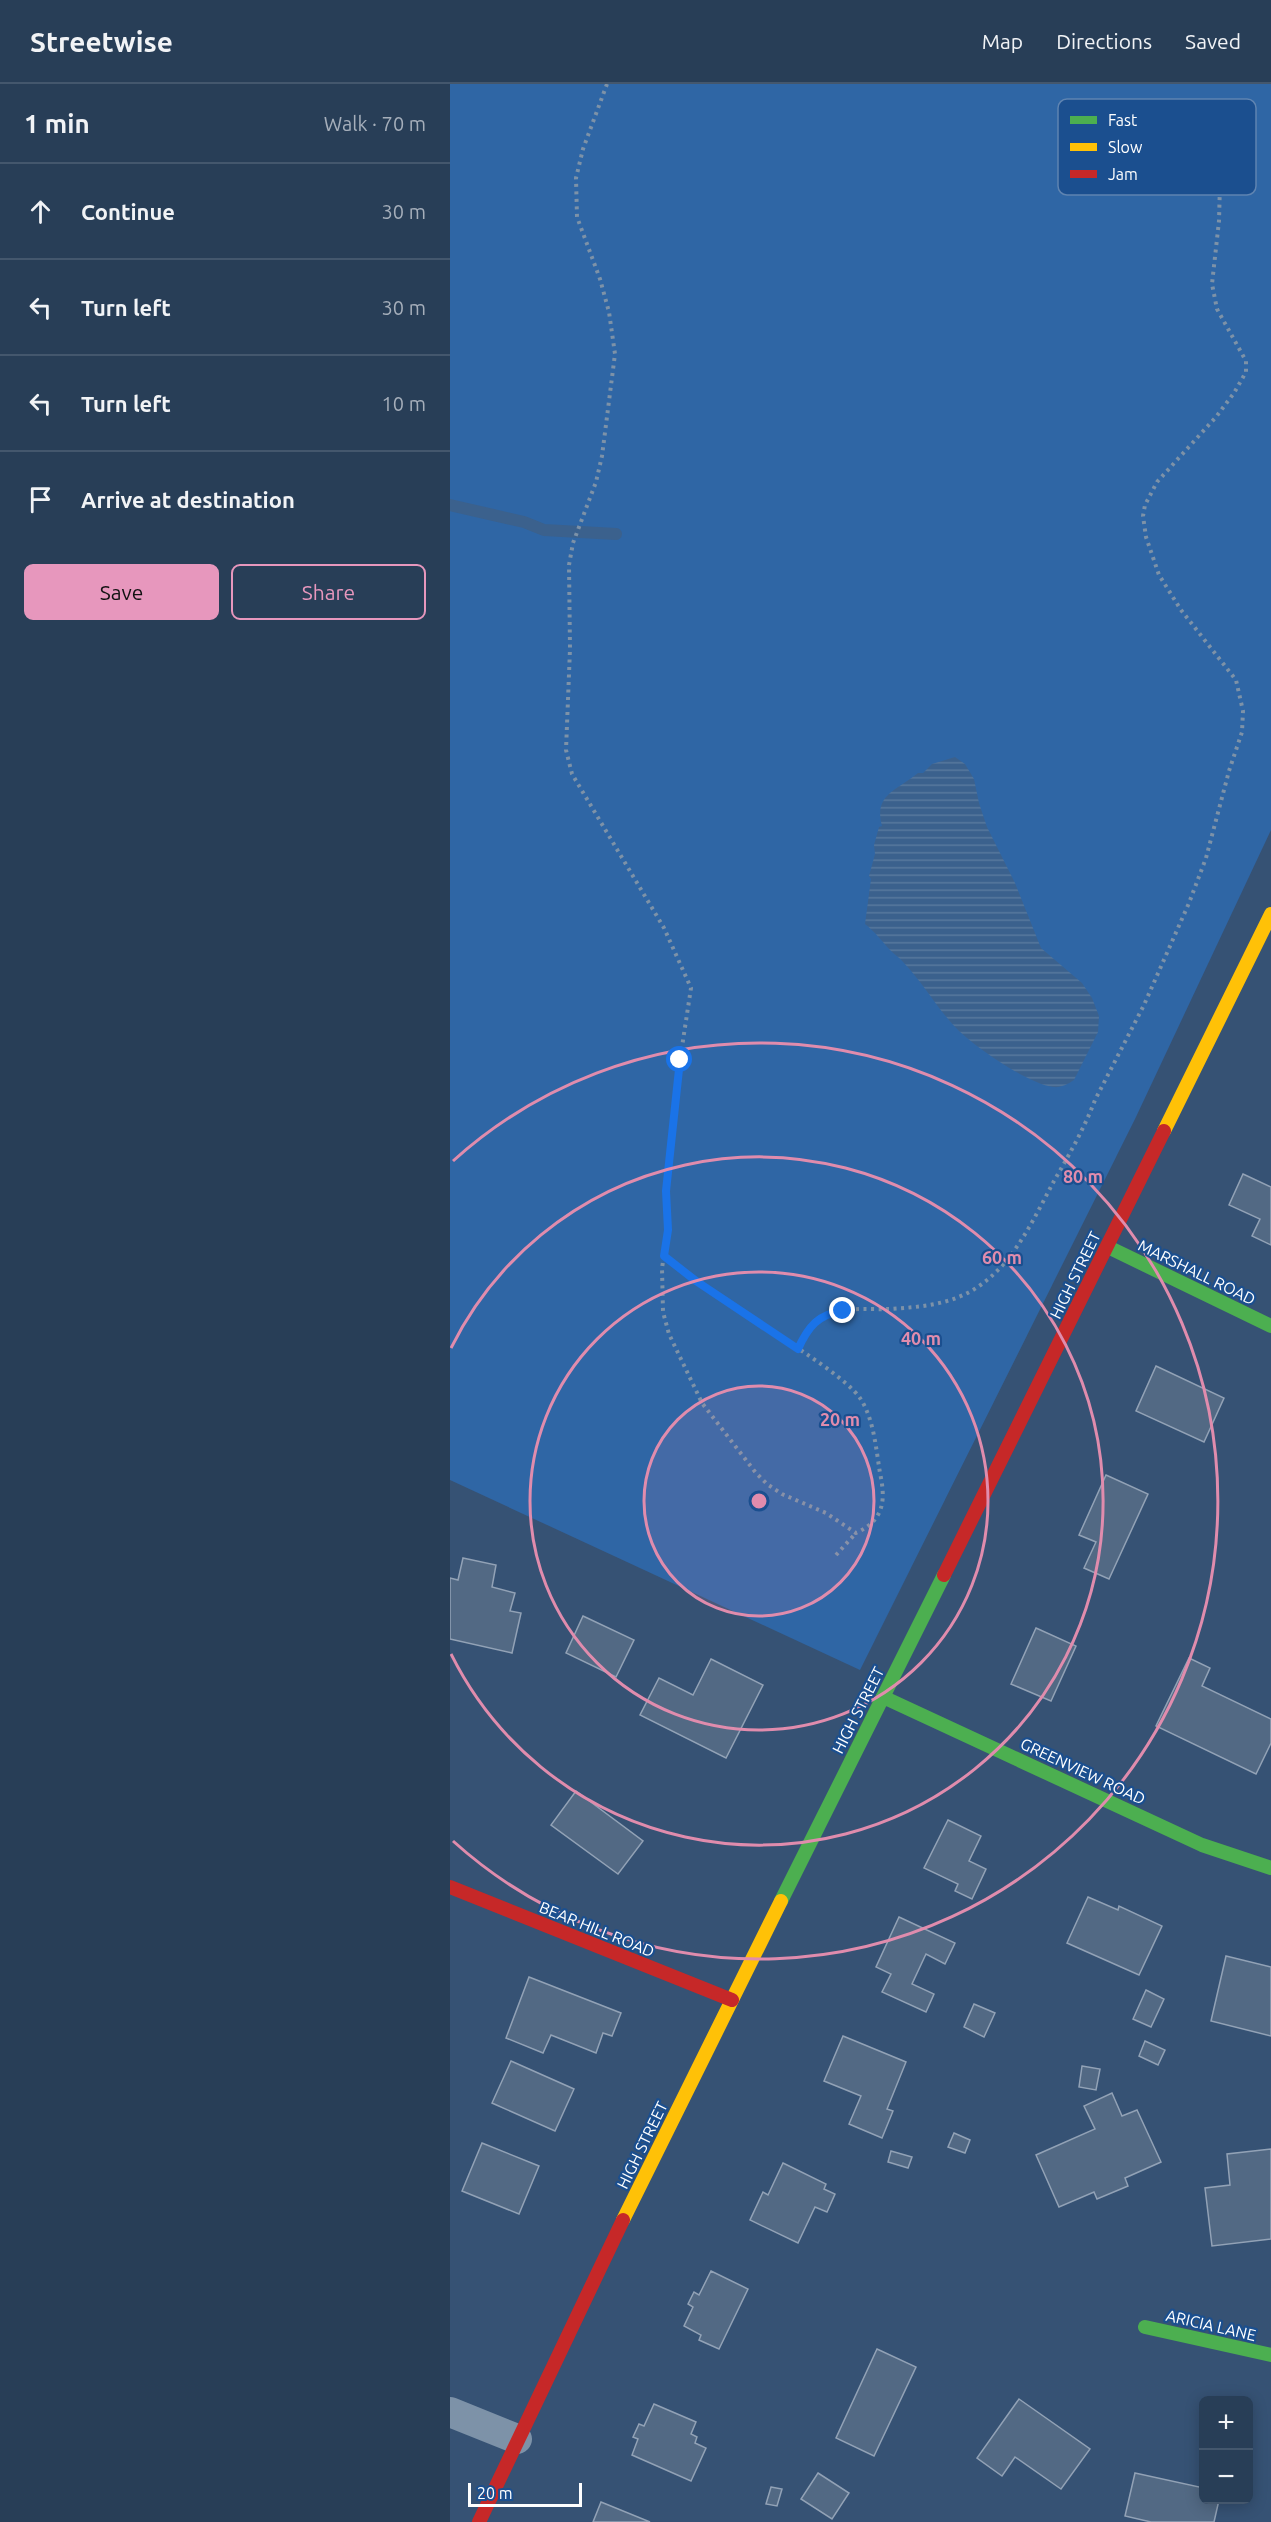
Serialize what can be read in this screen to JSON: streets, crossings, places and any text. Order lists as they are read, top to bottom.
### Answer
{
  "streets": {
    "street": [
      "MARSHALL ROAD",
      "HIGH STREET",
      "GREENVIEW ROAD",
      "BEAR HILL ROAD",
      "ARICIA LANE"
    ]
  },
  "crossings": [
    ["MARSHALL ROAD", "HIGH STREET"],
    ["HIGH STREET", "GREENVIEW ROAD"],
    ["HIGH STREET", "BEAR HILL ROAD"]
  ],
  "legend": ["Fast", "Slow", "Jam"],
  "scale_bar": "20 m",
  "page": {
    "header": "Streetwise",
    "nav": ["Map", "Directions", "Saved"],
    "heading": ["1 min", "Walk · 70 m"],
    "list": [
      ["Continue", "30 m"],
      ["Turn left", "30 m"],
      ["Turn left", "10 m"],
      "Arrive at destination"
    ],
    "buttons": ["Save", "Share"],
    "map_buttons": ["+", "−"],
    "scale": "20 m"
  },
  "rings": [
    "80 m",
    "60 m",
    "40 m",
    "20 m"
  ]
}
